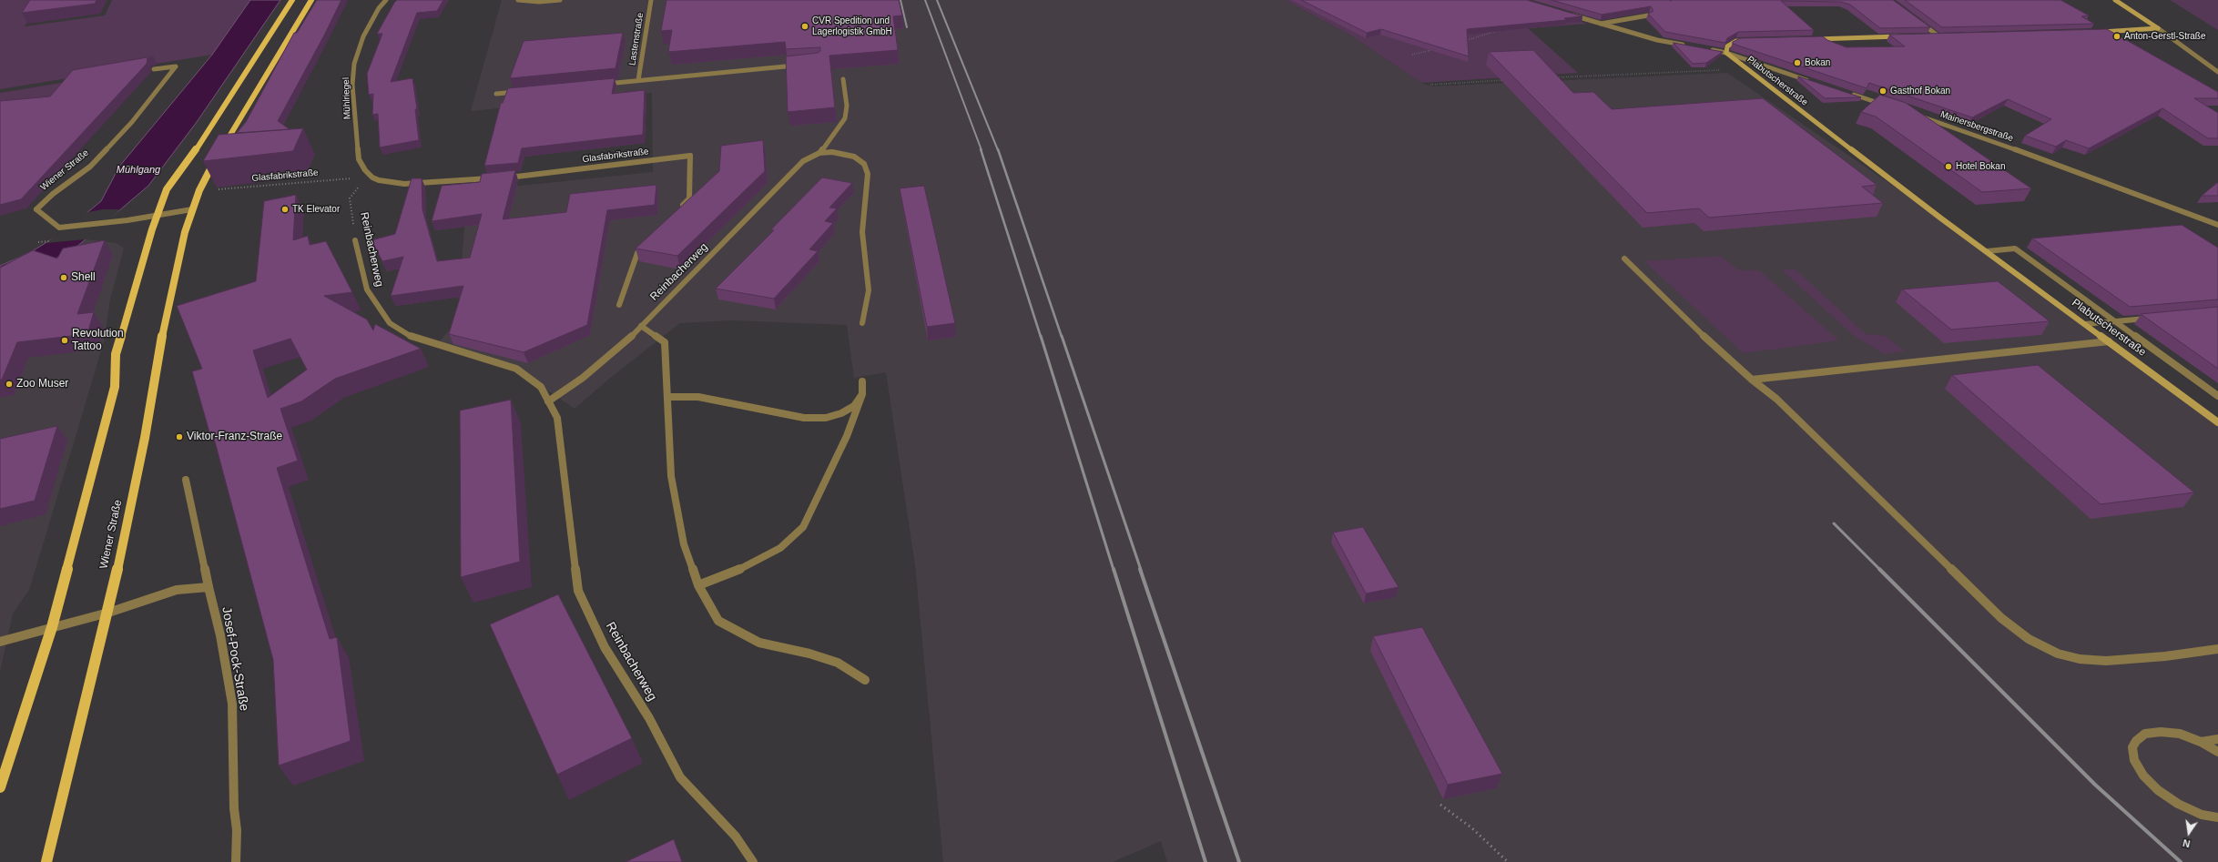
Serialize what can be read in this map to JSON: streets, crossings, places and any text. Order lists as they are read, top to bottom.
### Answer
{
  "streets": {
    "main road": ["Wiener Straße"],
    "street": [
      "Lastenstraße",
      "Plabutscherstraße",
      "Mühlriegel",
      "Mainersbergstraße",
      "Glasfabrikstraße",
      "Reinbacherweg",
      "Josef-Pock-Straße"
    ]
  },
  "crossings": [
    ["Mühlriegel", "Reinbacherweg"]
  ],
  "water": ["Mühlgang"],
  "places": [
    "CVR Spedition und Lagerlogistik GmbH",
    "Anton-Gerstl-Straße",
    "Bokan",
    "Gasthof Bokan",
    "Hotel Bokan",
    "TK Elevator",
    "Shell",
    "Revolution Tattoo",
    "Zoo Muser",
    "Viktor-Franz-Straße"
  ],
  "north": "bottom"
}
